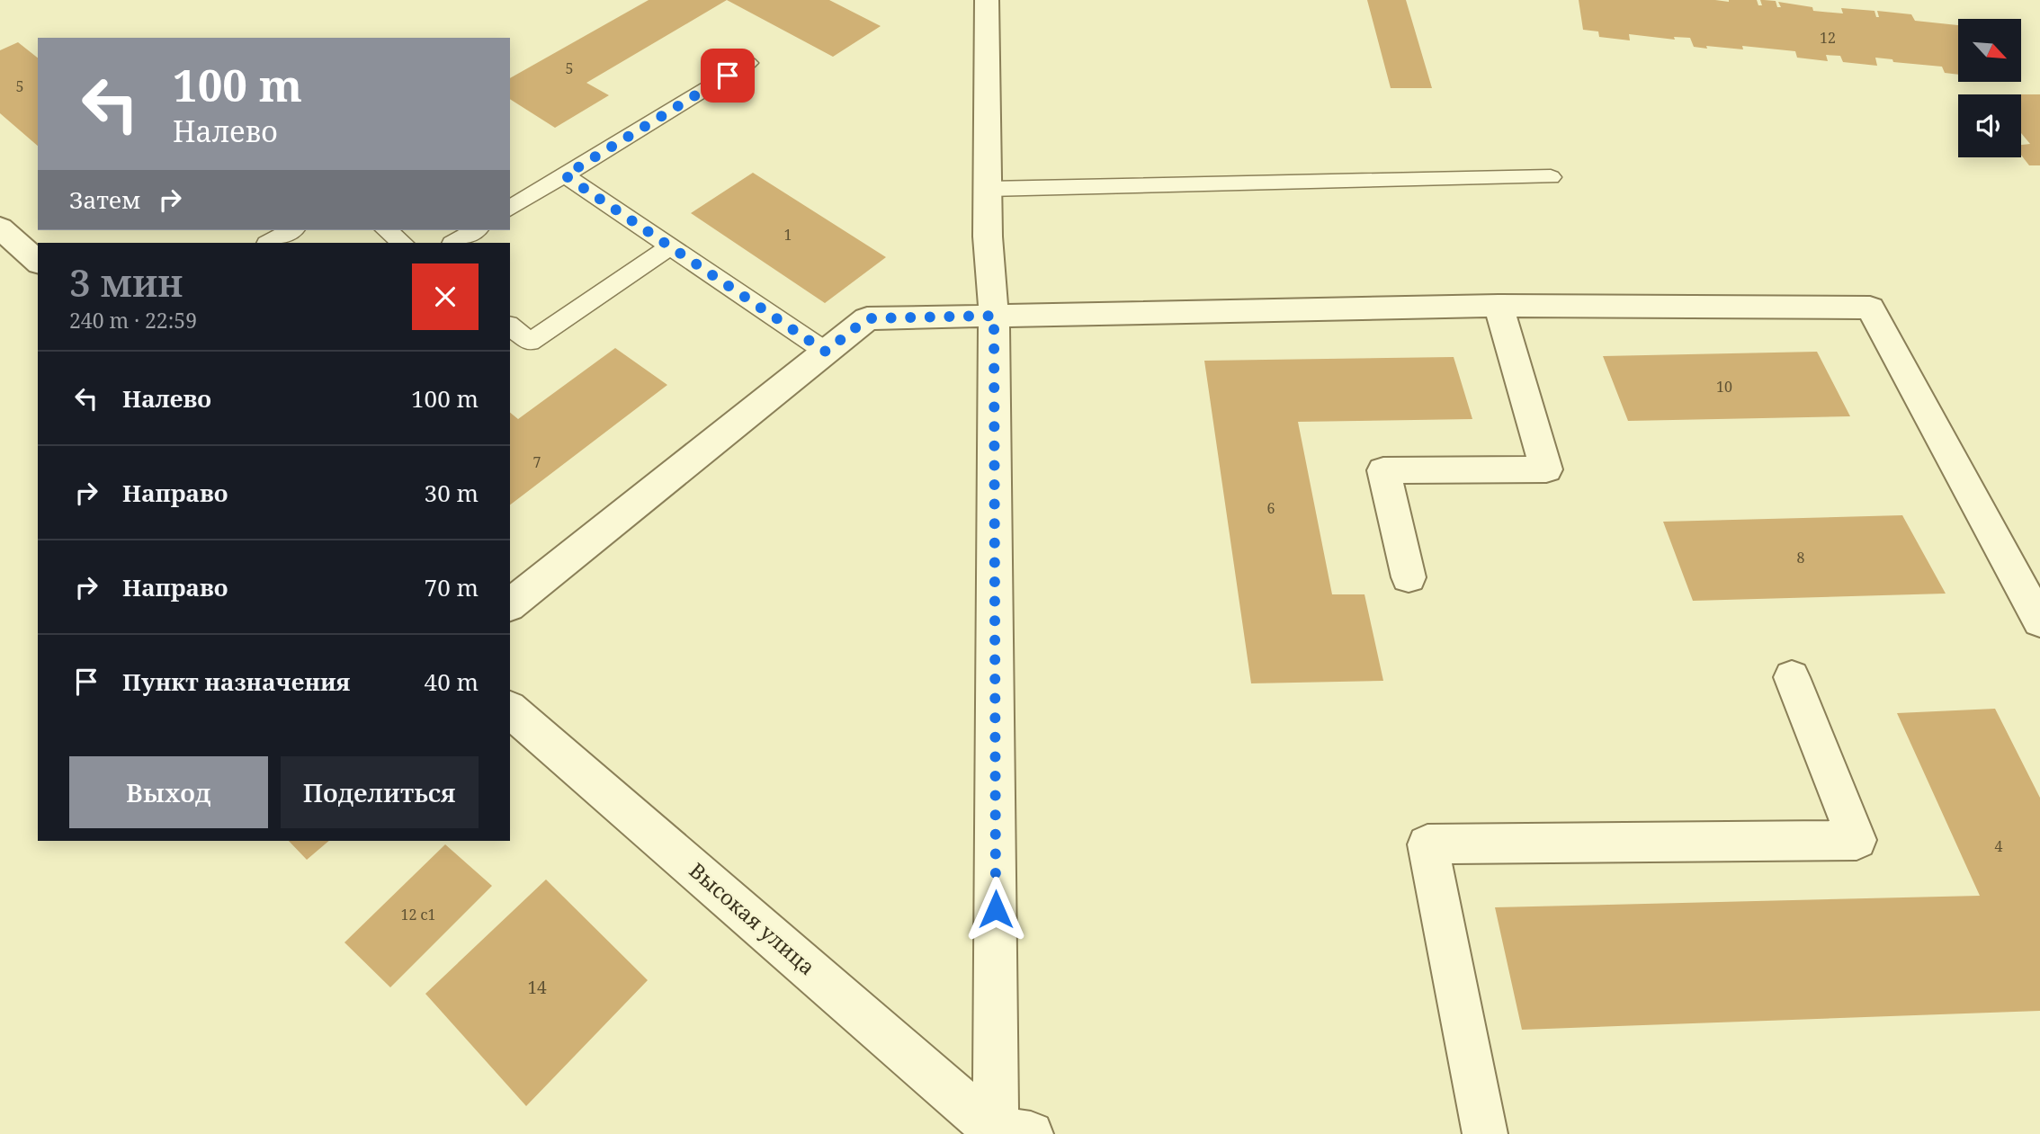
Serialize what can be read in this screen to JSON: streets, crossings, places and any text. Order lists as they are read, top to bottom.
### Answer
{
  "streets": {
    "street": ["Высокая улица"]
  },
  "house_numbers": [
    "12",
    "5",
    "5",
    "1",
    "10",
    "7",
    "6",
    "8",
    "4",
    "12 с1",
    "14"
  ],
  "north": "bottom right",
  "page": {
    "turn": ["100 m", "Налево"],
    "then": "Затем",
    "heading": ["3 мин", "240 m · 22:59"],
    "list": [
      {
        "name": "Налево",
        "value": "100 m"
      },
      {
        "name": "Направо",
        "value": "30 m"
      },
      {
        "name": "Направо",
        "value": "70 m"
      },
      {
        "name": "Пункт назначения",
        "value": "40 m"
      }
    ],
    "buttons": ["Выход", "Поделиться"]
  }
}
